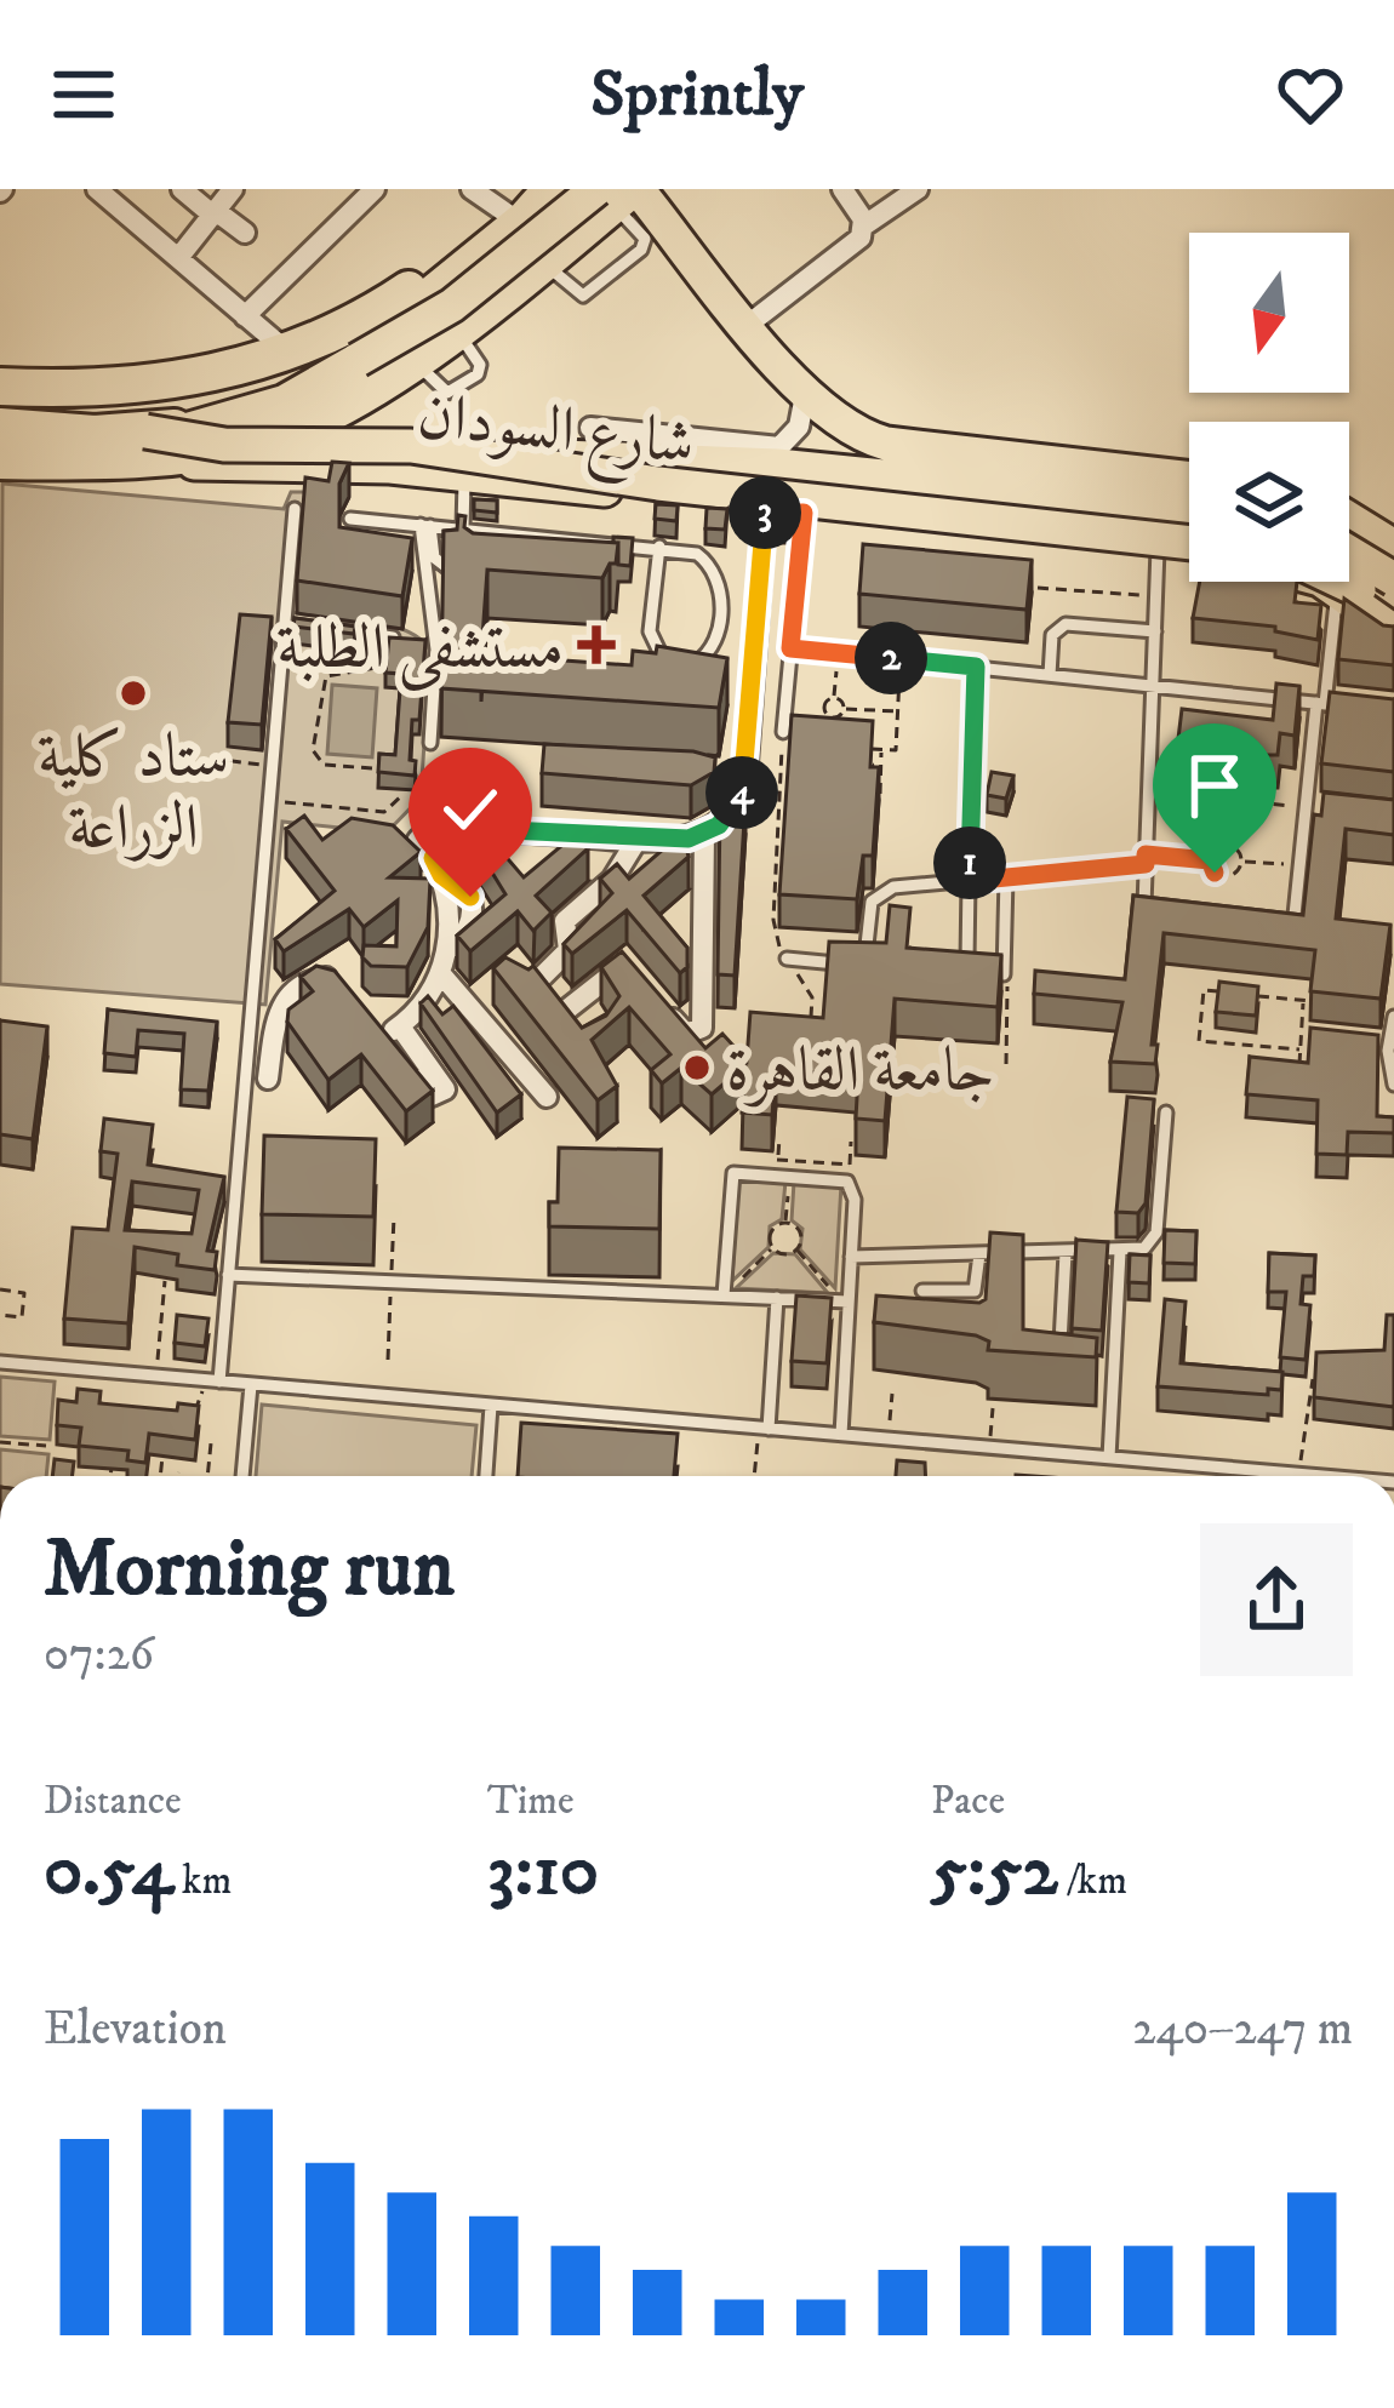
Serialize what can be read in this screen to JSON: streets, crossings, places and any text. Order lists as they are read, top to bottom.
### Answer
{
  "streets": {
    "main road": ["شارع السودان"]
  },
  "places": {
    "health": ["مستشفى الطلبة"],
    "other": ["ستاد كلية الزراعة", "جامعة القاهرة"]
  },
  "north": "bottom",
  "page": {
    "header": "Sprintly",
    "pins": [
      "3",
      "2",
      "4",
      "1"
    ],
    "heading": ["Morning run", "07:26"],
    "stats": [
      ["Distance", "0.54 km"],
      ["Time", "3:10"],
      ["Pace", "5:52 /km"]
    ],
    "chart": ["Elevation", "240–247 m"]
  }
}
